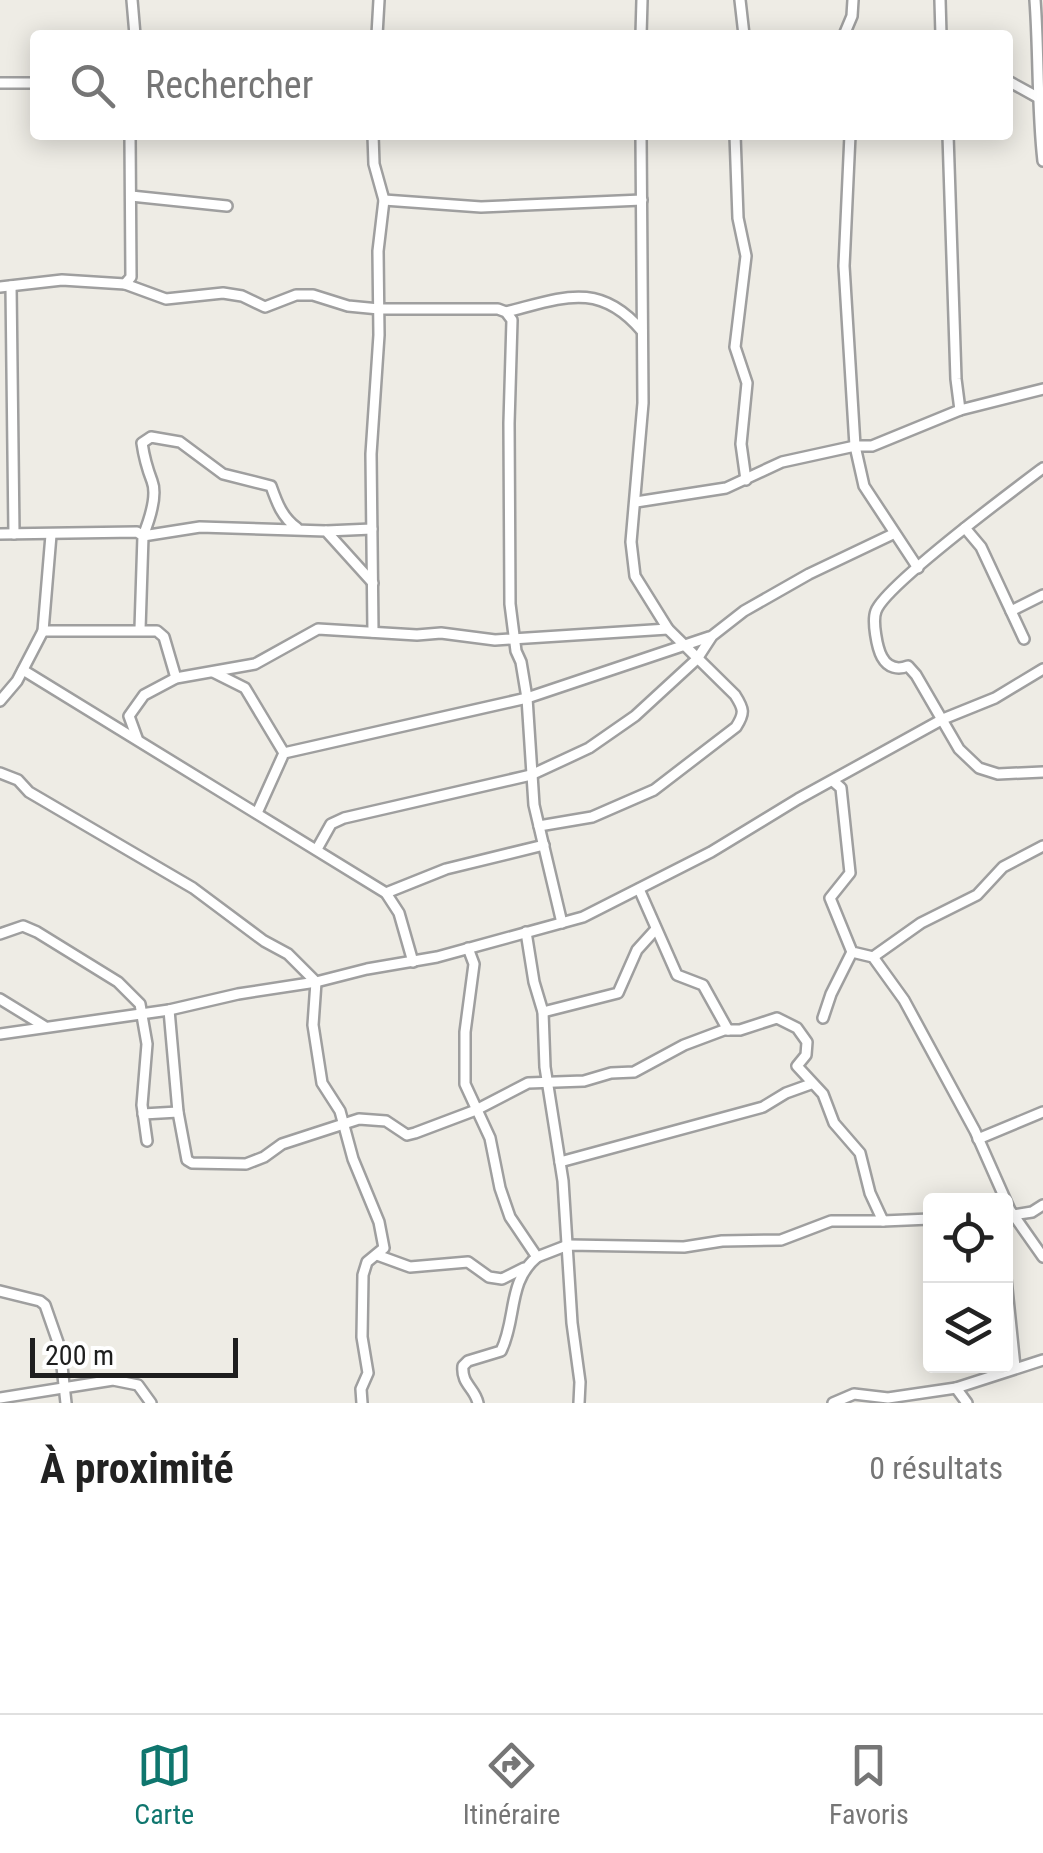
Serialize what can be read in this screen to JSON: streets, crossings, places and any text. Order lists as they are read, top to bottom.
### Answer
{
  "scale_bar": "200 m",
  "page": {
    "search": "Rechercher",
    "scale": "200 m",
    "heading": ["À proximité", "0 résultats"],
    "nav": ["Carte", "Itinéraire", "Favoris"]
  }
}
